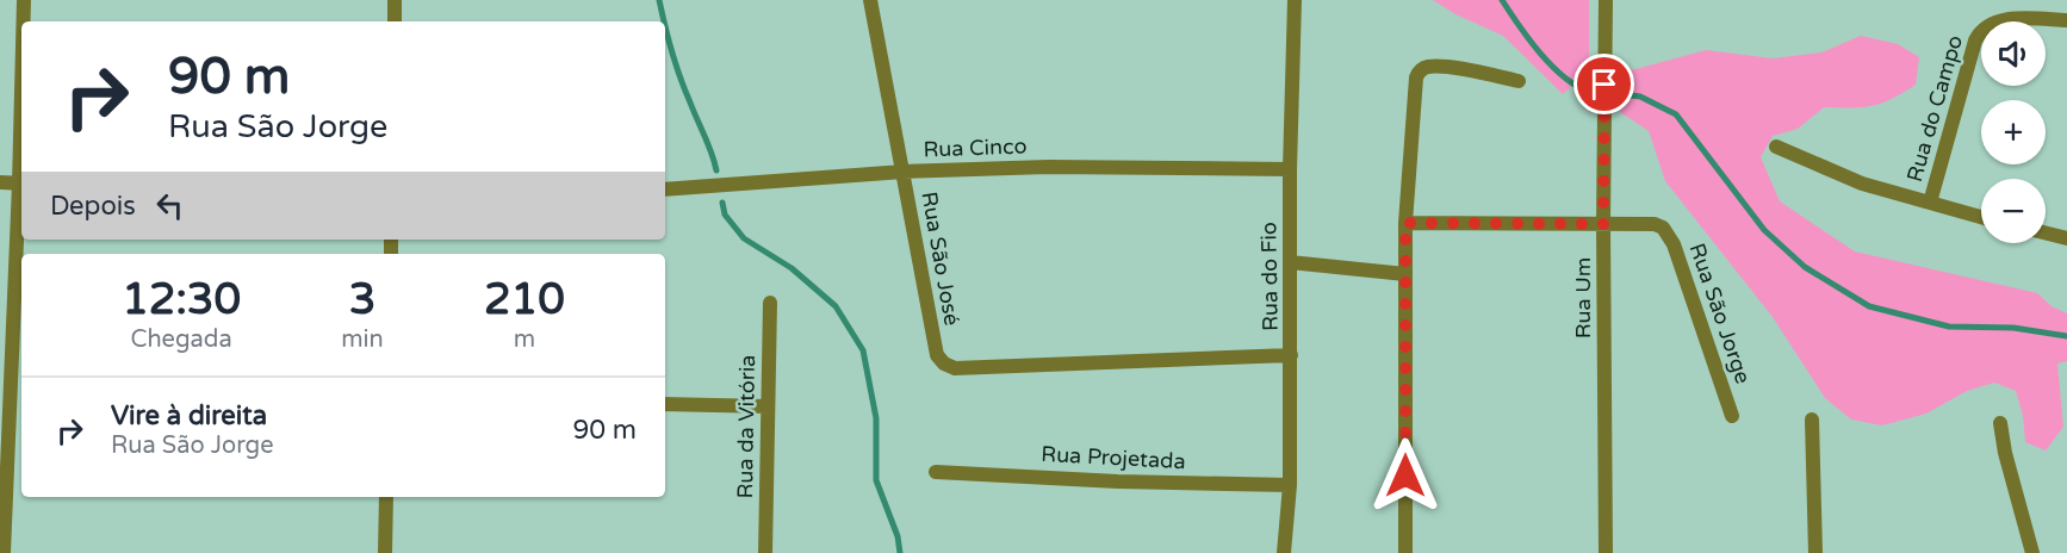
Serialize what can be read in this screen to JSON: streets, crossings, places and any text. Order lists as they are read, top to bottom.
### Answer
{
  "streets": {
    "street": [
      "Rua do Campo",
      "Rua Cinco",
      "Rua São José",
      "Rua do Fio",
      "Rua Um",
      "Rua São Jorge",
      "Rua da Vitória",
      "Rua Projetada"
    ]
  },
  "crossings": [
    ["Rua Cinco", "Rua São José"],
    ["Rua Cinco", "Rua do Fio"],
    ["Rua São José", "Rua do Fio"],
    ["Rua do Fio", "Rua Projetada"],
    ["Rua Um", "Rua São Jorge"]
  ],
  "page": {
    "map_buttons": ["+", "−"],
    "turn": ["90 m", "Rua São Jorge"],
    "then": "Depois",
    "eta": [
      "12:30",
      "Chegada",
      "3",
      "min",
      "210",
      "m"
    ],
    "list": [
      {
        "name": "Vire à direita",
        "note": "Rua São Jorge",
        "value": "90 m"
      }
    ]
  }
}
